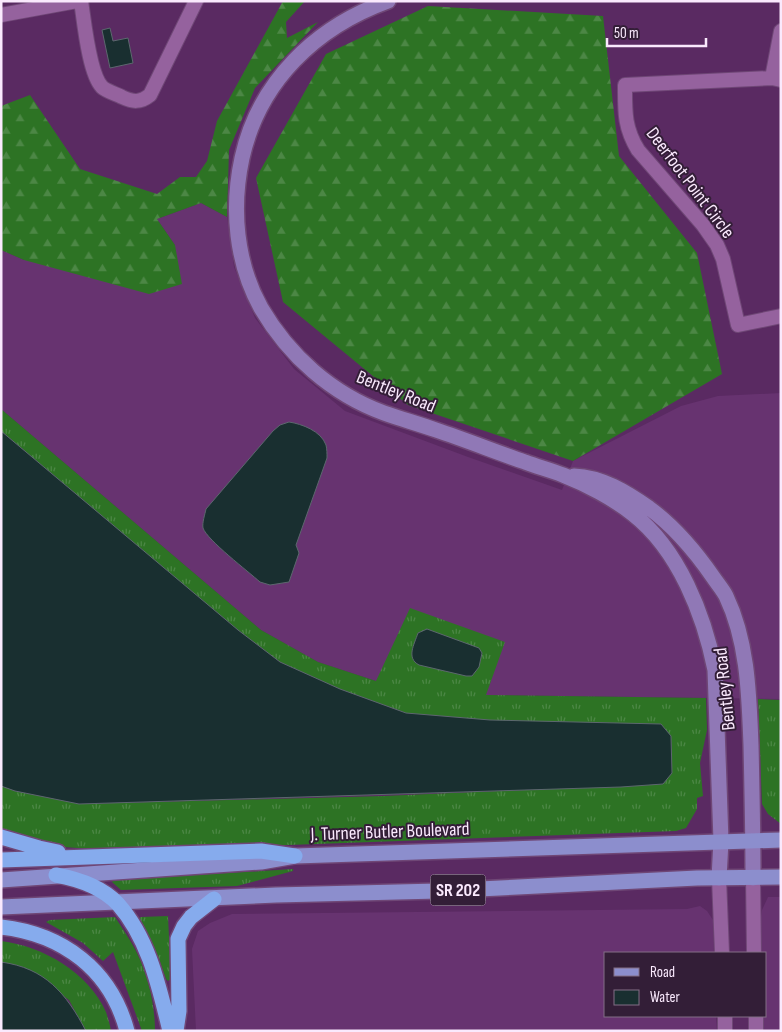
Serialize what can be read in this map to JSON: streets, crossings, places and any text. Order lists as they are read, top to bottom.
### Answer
{
  "streets": {
    "main road": ["J. Turner Butler Boulevard", "SR 202"],
    "street": ["Deerfoot Point Circle", "Bentley Road"]
  },
  "crossings": [
    ["Bentley Road", "J. Turner Butler Boulevard"],
    ["Bentley Road", "SR 202"]
  ],
  "legend": ["Road", "Water"],
  "scale_bar": "50 m"
}
